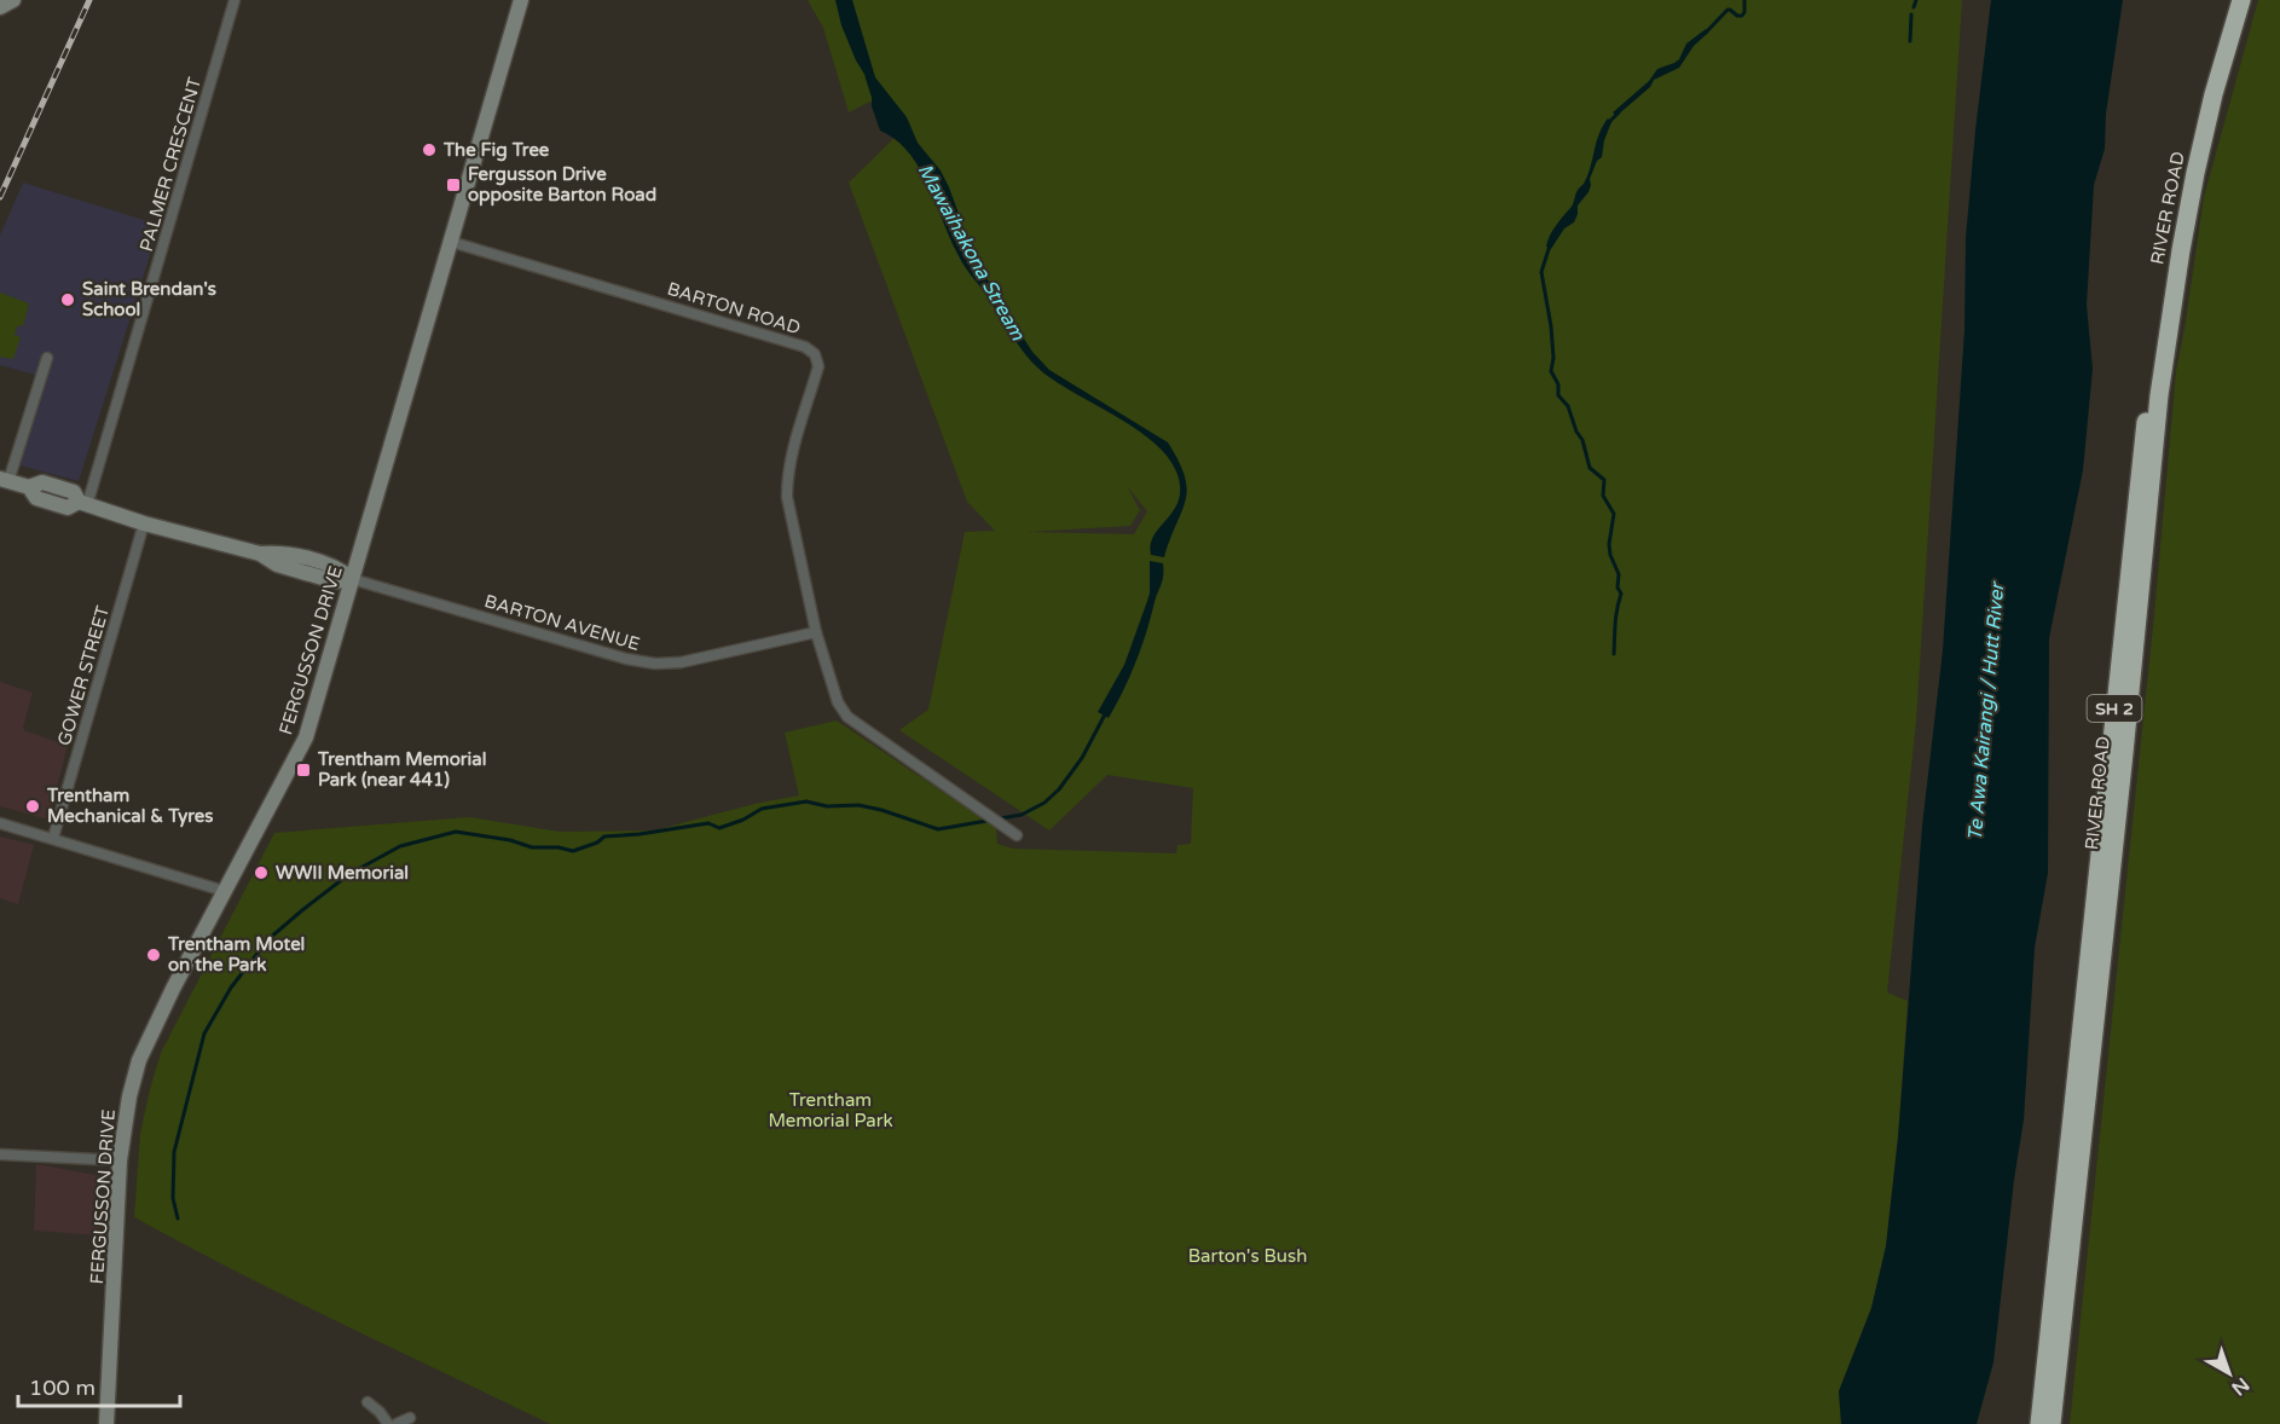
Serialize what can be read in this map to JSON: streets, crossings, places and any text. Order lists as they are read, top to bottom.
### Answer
{
  "streets": {
    "highway": ["RIVER ROAD", "SH 2"],
    "main road": ["FERGUSSON DRIVE"],
    "street": [
      "PALMER CRESCENT",
      "BARTON ROAD",
      "BARTON AVENUE",
      "GOWER STREET"
    ]
  },
  "crossings": [
    ["BARTON ROAD", "BARTON AVENUE"],
    ["BARTON ROAD", "FERGUSSON DRIVE"],
    ["BARTON AVENUE", "FERGUSSON DRIVE"]
  ],
  "water": ["Mawaihakona Stream", "Te Awa Kairangi / Hutt River"],
  "parks": ["Trentham Memorial Park", "Barton's Bush"],
  "places": {
    "other": [
      "The Fig Tree",
      "Saint Brendan's School",
      "Trentham Mechanical & Tyres",
      "WWII Memorial",
      "Trentham Motel on the Park"
    ],
    "transit": ["Fergusson Drive opposite Barton Road", "Trentham Memorial Park (near 441)"]
  },
  "scale_bar": "100 m",
  "north": "bottom right"
}
